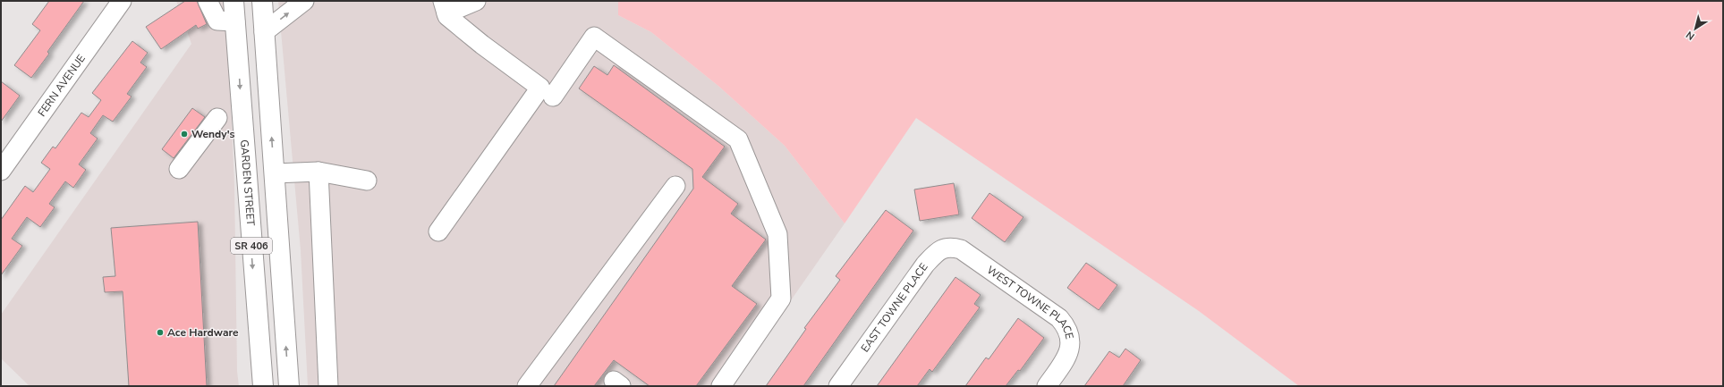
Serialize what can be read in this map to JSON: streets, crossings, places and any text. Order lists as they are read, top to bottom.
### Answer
{
  "streets": {
    "main road": ["GARDEN STREET", "SR 406"],
    "street": ["FERN AVENUE", "WEST TOWNE PLACE", "EAST TOWNE PLACE"]
  },
  "crossings": [
    ["WEST TOWNE PLACE", "EAST TOWNE PLACE"]
  ],
  "places": ["Wendy's", "Ace Hardware"],
  "north": "bottom left"
}
